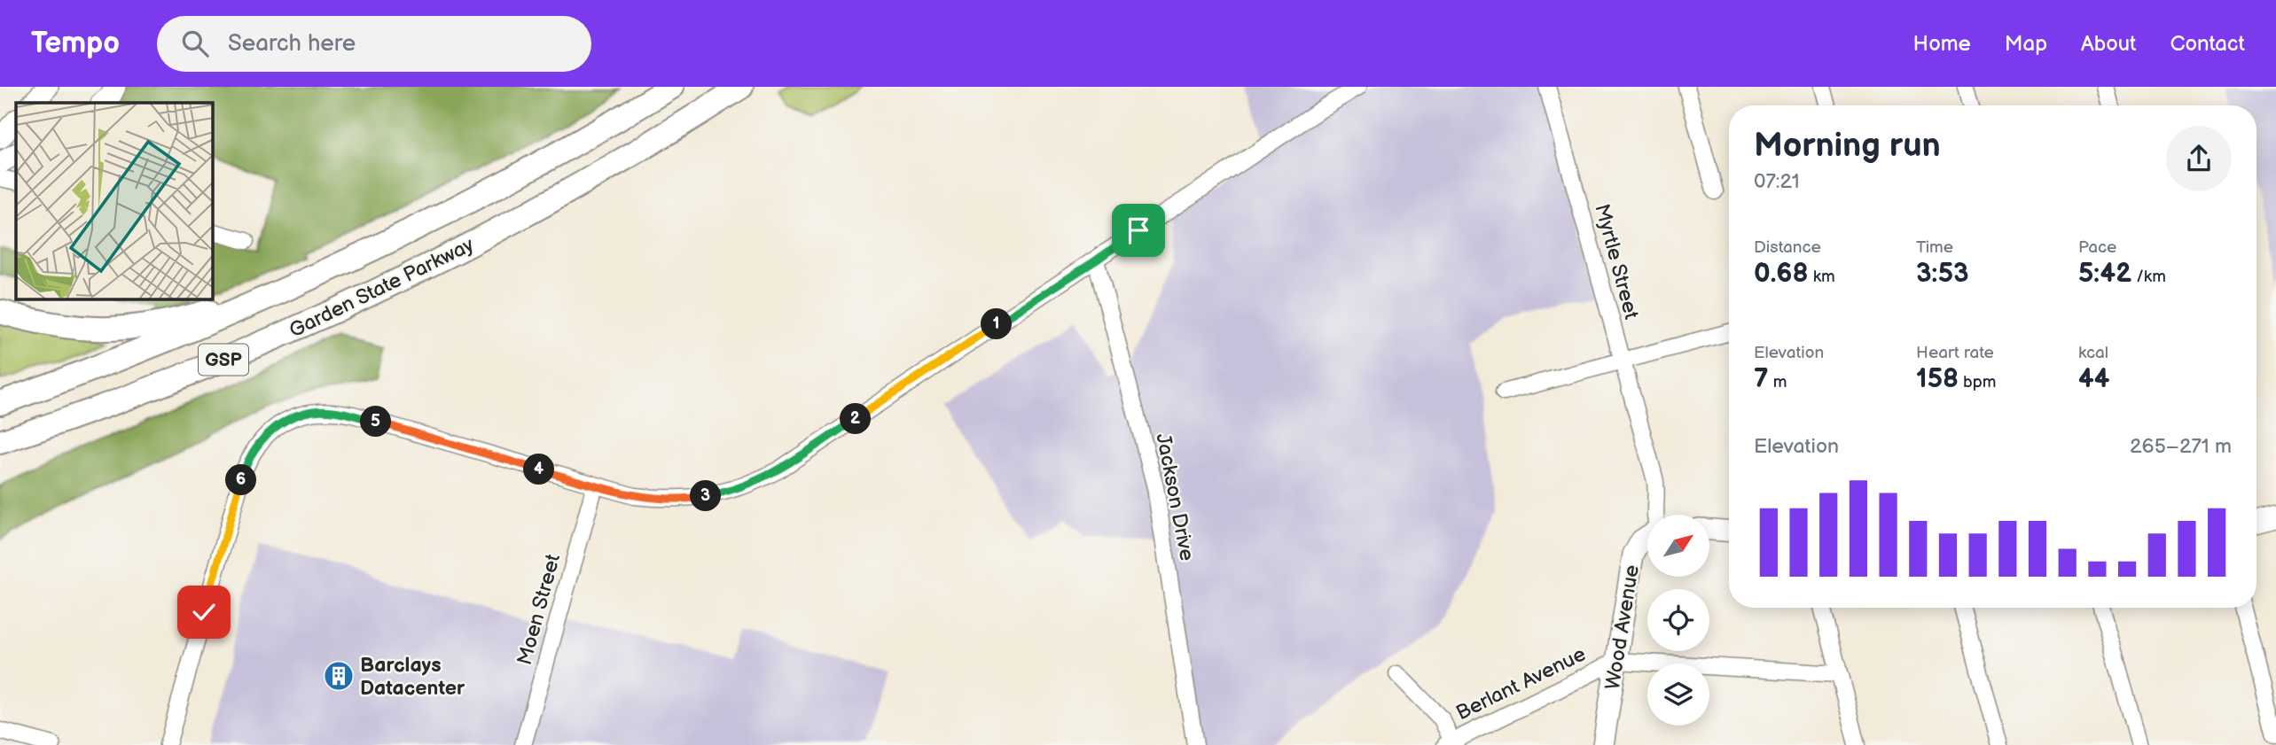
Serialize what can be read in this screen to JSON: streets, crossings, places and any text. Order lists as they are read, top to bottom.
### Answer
{
  "streets": {
    "highway": ["Garden State Parkway", "GSP"],
    "main road": ["Wood Avenue"],
    "street": [
      "Myrtle Street",
      "Jackson Drive",
      "Moen Street",
      "Berlant Avenue"
    ]
  },
  "crossings": [
    ["Myrtle Street", "Wood Avenue"],
    ["Wood Avenue", "Berlant Avenue"]
  ],
  "places": {
    "building": ["Barclays Datacenter"]
  },
  "north": "top right",
  "page": {
    "header": "Tempo",
    "search": "Search here",
    "nav": [
      "Home",
      "Map",
      "About",
      "Contact"
    ],
    "heading": ["Morning run", "07:21"],
    "stats": [
      ["Distance", "0.68 km"],
      ["Time", "3:53"],
      ["Pace", "5:42 /km"],
      ["Elevation", "7 m"],
      ["Heart rate", "158 bpm"],
      ["kcal", "44"]
    ],
    "pins": [
      "1",
      "2",
      "5",
      "4",
      "6",
      "3"
    ],
    "chart": ["Elevation", "265–271 m"]
  }
}
